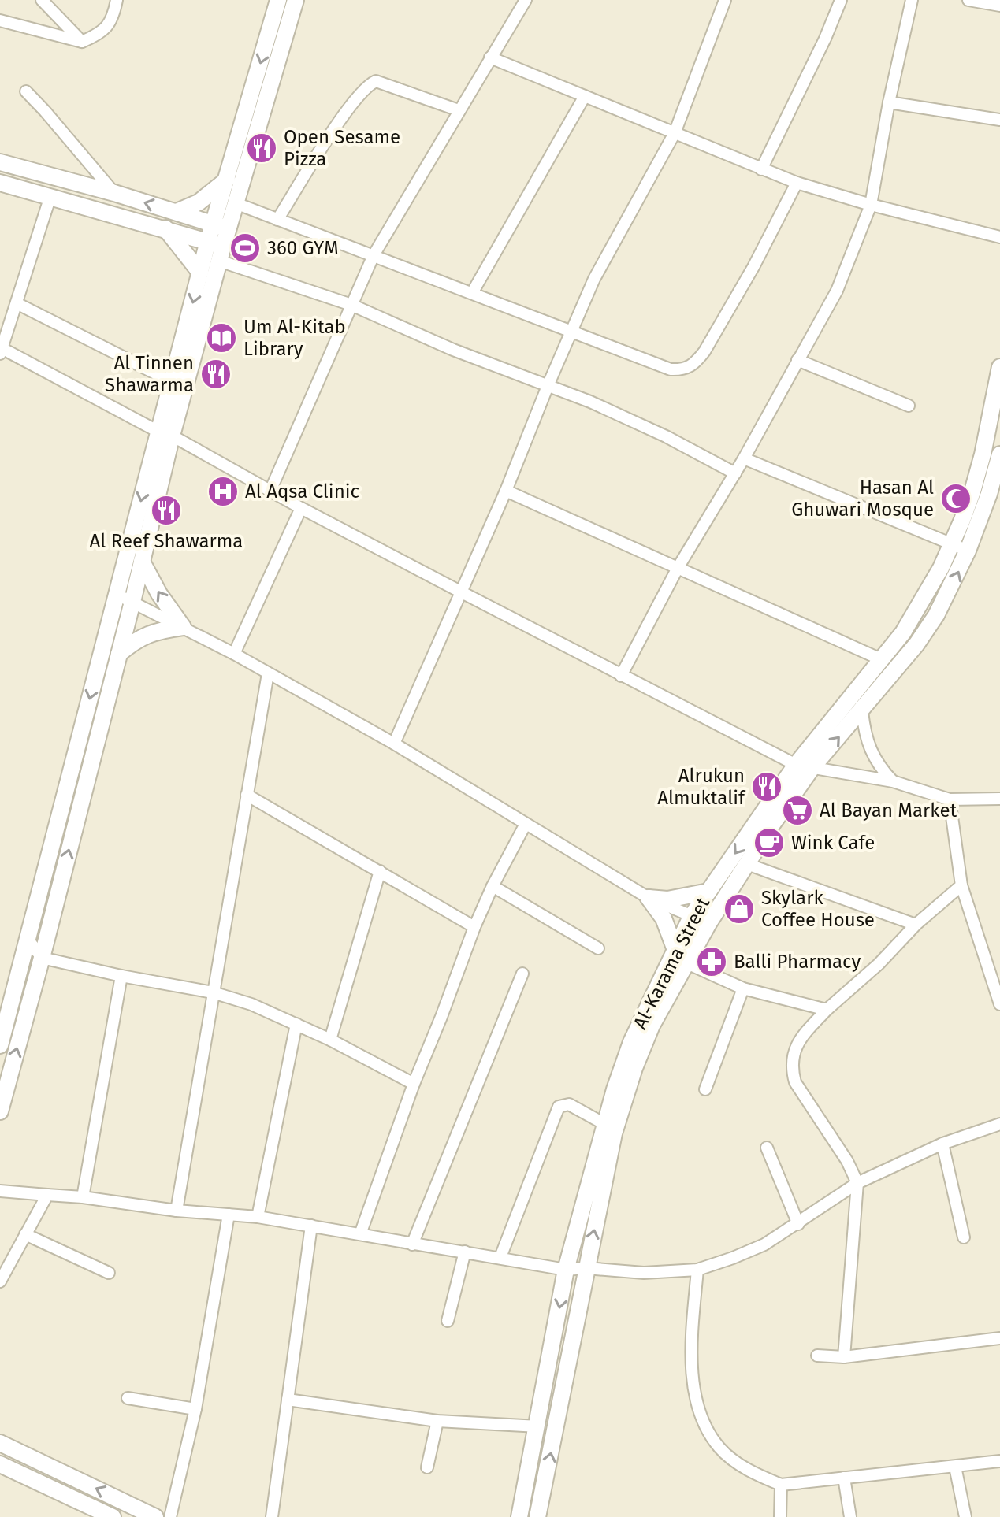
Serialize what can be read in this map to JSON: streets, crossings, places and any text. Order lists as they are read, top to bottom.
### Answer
{
  "streets": {
    "street": ["Al-Karama Street"]
  },
  "places": {
    "restaurant": [
      "Open Sesame Pizza",
      "Al Tinnen Shawarma",
      "Al Reef Shawarma",
      "Alrukun Almuktalif"
    ],
    "sports": ["360 GYM"],
    "library": ["Um Al-Kitab Library"],
    "hospital": ["Al Aqsa Clinic"],
    "mosque": ["Hasan Al Ghuwari Mosque"],
    "supermarket": ["Al Bayan Market"],
    "cafe": ["Wink Cafe"],
    "shop": ["Skylark Coffee House"],
    "pharmacy": ["Balli Pharmacy"]
  }
}
